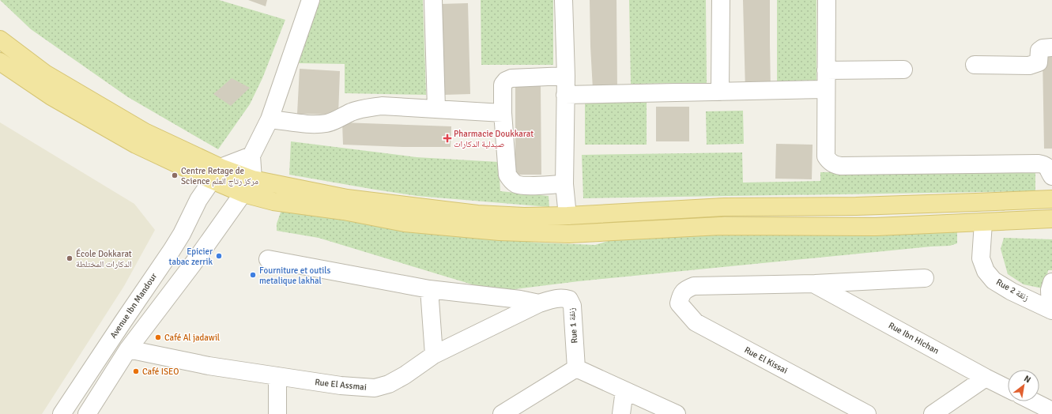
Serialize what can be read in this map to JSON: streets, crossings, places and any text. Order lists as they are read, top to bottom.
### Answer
{
  "streets": {
    "street": [
      "Rue 2 زنقة",
      "Avenue Ibn Mandour",
      "Rue 1 زنقة",
      "Rue Ibn Hichan",
      "Rue El Kissai",
      "Rue El Assmai"
    ]
  },
  "crossings": [
    ["Rue 1 زنقة", "Rue El Assmai"],
    ["Rue Ibn Hichan", "Rue El Kissai"]
  ],
  "places": {
    "health": ["Pharmacie Doukkarat صيدلية الدكارات"],
    "other": [
      "Centre Retage de Science مركز رتاج العلم",
      "Epicier tabac zerrik",
      "École Dokkarat الدكارات المختلطة",
      "Fourniture et outils metalique lakhal",
      "Café Al jadawil",
      "Café ISEO"
    ]
  },
  "north": "top right"
}
